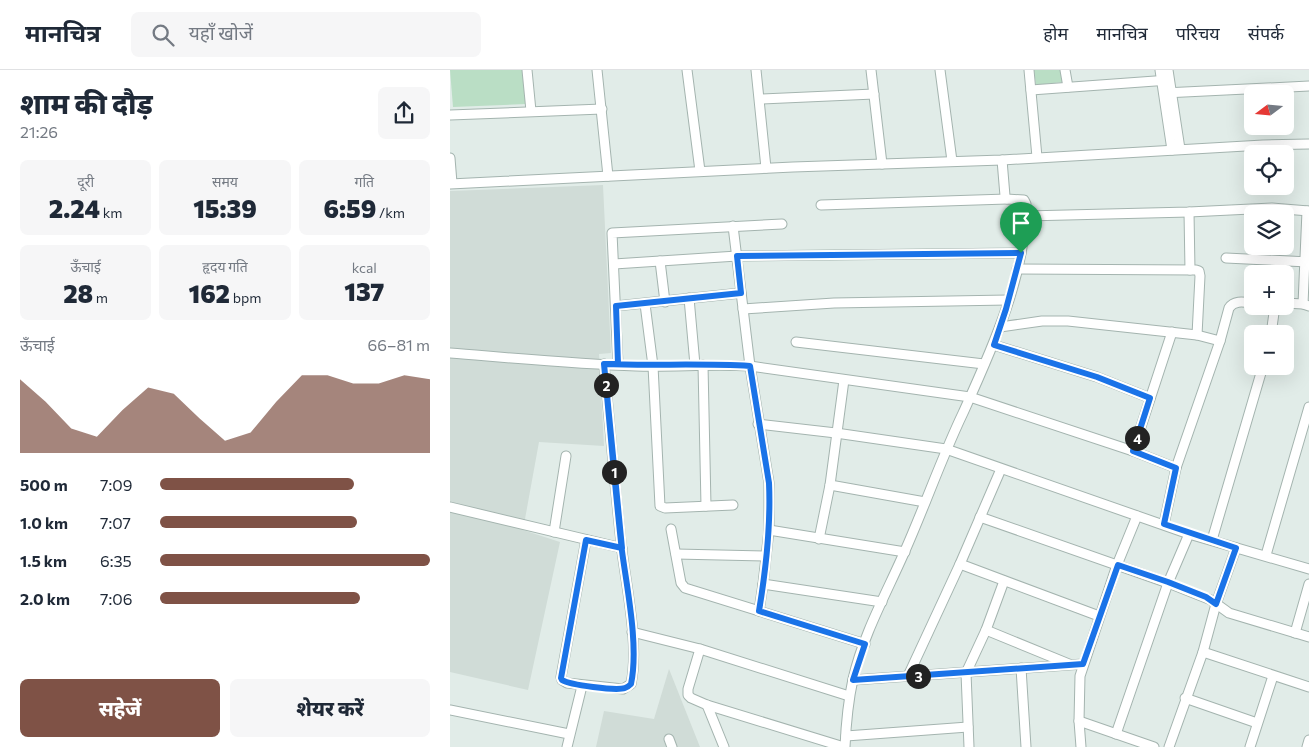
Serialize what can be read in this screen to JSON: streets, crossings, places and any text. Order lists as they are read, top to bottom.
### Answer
{
  "north": "left",
  "page": {
    "header": "मानचित्र",
    "search": "यहाँ खोजें",
    "nav": [
      "होम",
      "मानचित्र",
      "परिचय",
      "संपर्क"
    ],
    "heading": ["शाम की दौड़", "21:26"],
    "map_buttons": ["+", "−"],
    "stats": [
      ["दूरी", "2.24 km"],
      ["समय", "15:39"],
      ["गति", "6:59 /km"],
      ["ऊँचाई", "28 m"],
      ["हृदय गति", "162 bpm"],
      ["kcal", "137"]
    ],
    "chart": ["ऊँचाई", "66–81 m"],
    "pins": [
      "2",
      "4",
      "1",
      "3"
    ],
    "list": [
      {
        "name": "500 m",
        "note": "7:09"
      },
      {
        "name": "1.0 km",
        "note": "7:07"
      },
      {
        "name": "1.5 km",
        "note": "6:35"
      },
      {
        "name": "2.0 km",
        "note": "7:06"
      }
    ],
    "buttons": ["सहेजें", "शेयर करें"]
  }
}
